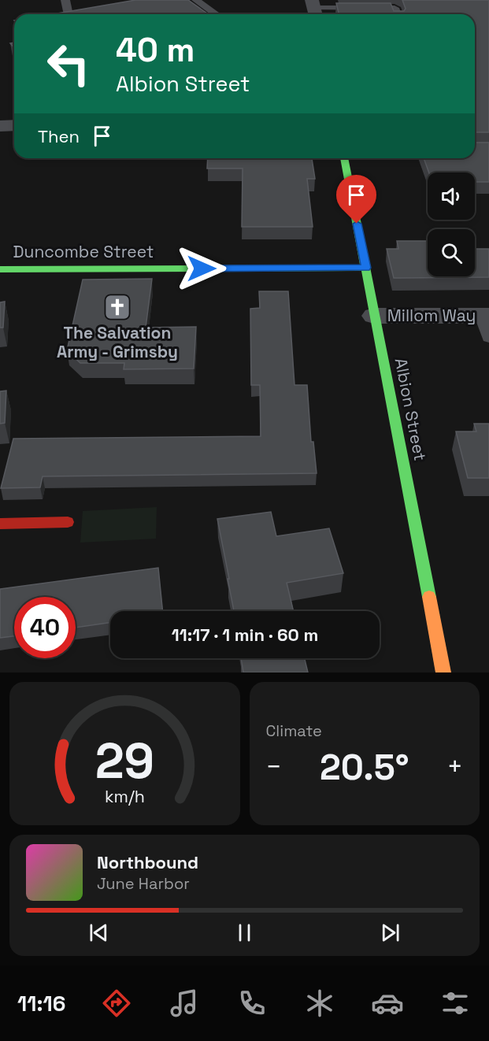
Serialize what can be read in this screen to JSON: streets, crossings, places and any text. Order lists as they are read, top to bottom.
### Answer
{
  "streets": {
    "street": ["Duncombe Street", "Millom Way", "Albion Street"]
  },
  "crossings": [
    ["Duncombe Street", "Albion Street"],
    ["Millom Way", "Albion Street"]
  ],
  "places": {
    "church": ["The Salvation Army - Grimsby"]
  },
  "page": {
    "turn": ["40 m", "Albion Street"],
    "then": "Then",
    "limit": "40",
    "trip": "11:17 · 1 min · 60 m",
    "tile": "Climate",
    "heat": ["−", "20.5°", "+"],
    "song": ["Northbound", "June Harbor"],
    "tabs": "11:16",
    "gauge": ["29", "km/h"]
  }
}
